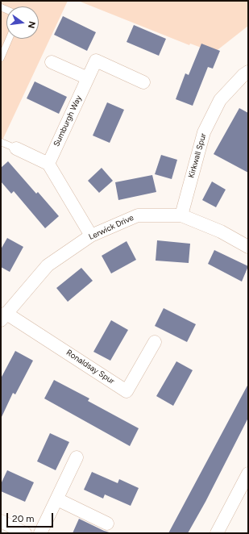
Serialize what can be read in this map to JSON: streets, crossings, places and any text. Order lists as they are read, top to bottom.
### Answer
{
  "streets": {
    "street": [
      "Sumburgh Way",
      "Kirkwall Spur",
      "Lerwick Drive",
      "Ronaldsay Spur"
    ]
  },
  "crossings": [
    ["Kirkwall Spur", "Lerwick Drive"],
    ["Lerwick Drive", "Ronaldsay Spur"]
  ],
  "scale_bar": "20 m",
  "north": "right"
}
